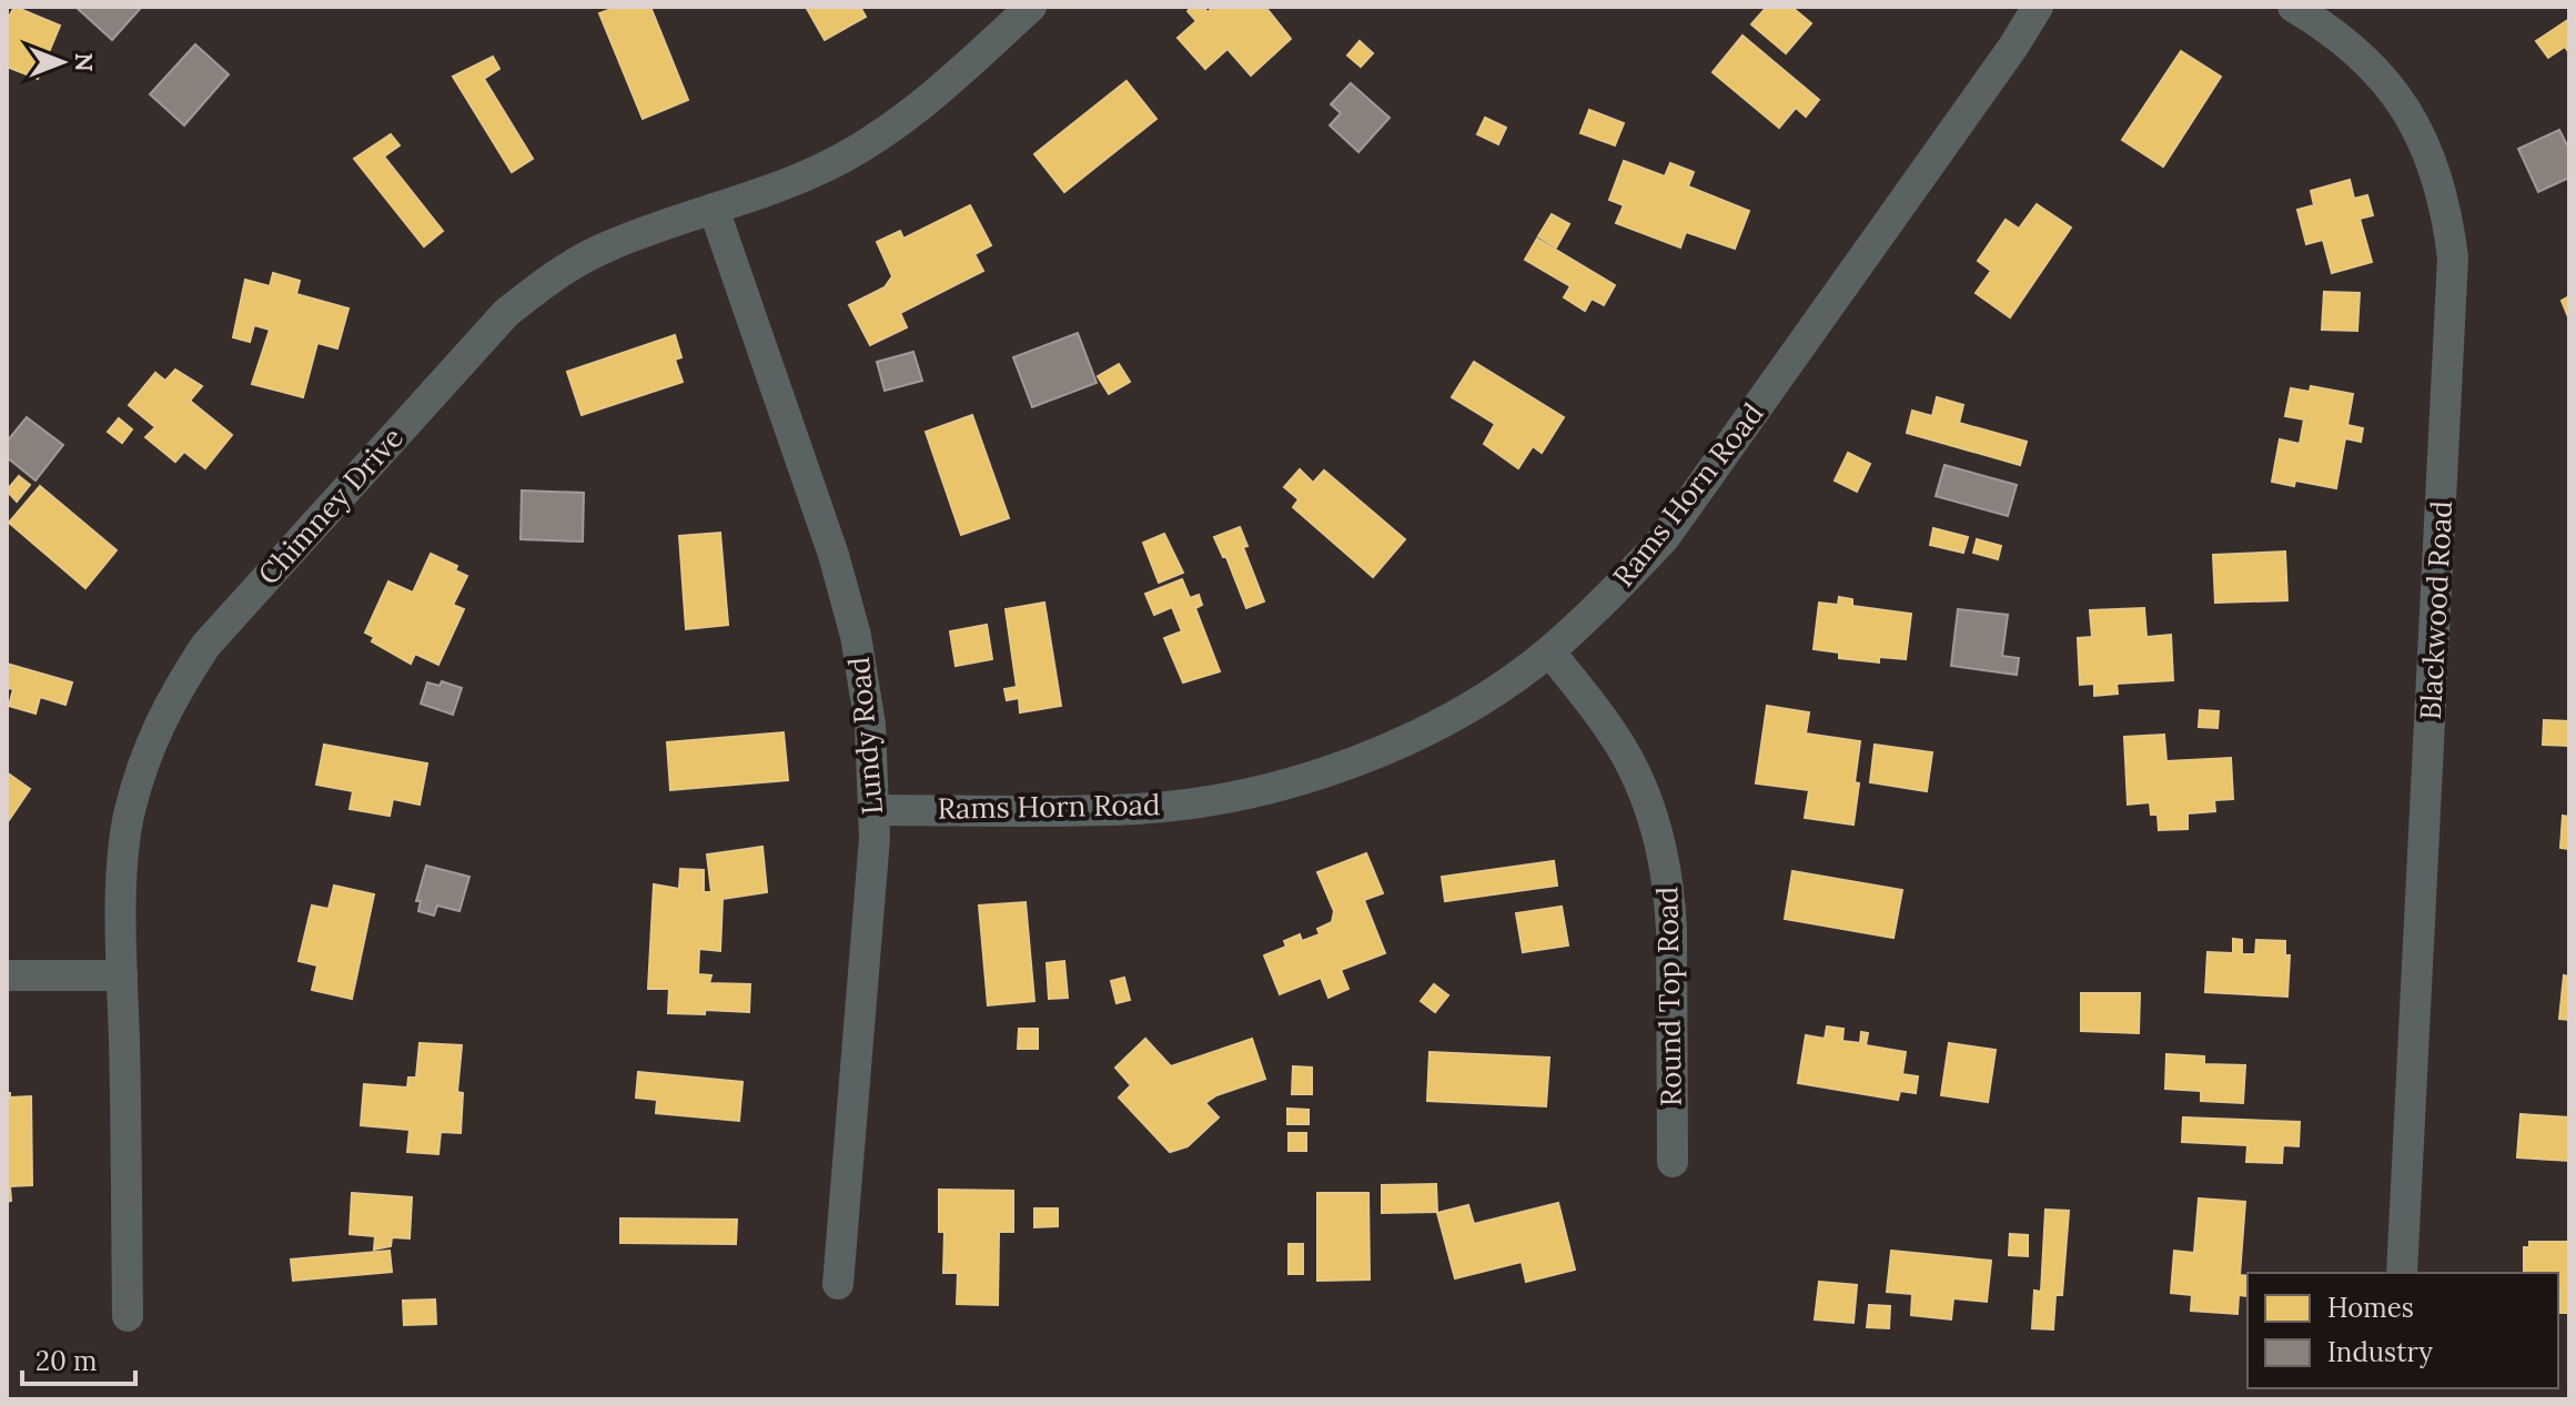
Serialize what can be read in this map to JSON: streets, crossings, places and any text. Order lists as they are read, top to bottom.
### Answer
{
  "streets": {
    "street": [
      "Rams Horn Road",
      "Chimney Drive",
      "Blackwood Road",
      "Lundy Road",
      "Round Top Road"
    ]
  },
  "crossings": [
    ["Rams Horn Road", "Lundy Road"],
    ["Rams Horn Road", "Round Top Road"],
    ["Chimney Drive", "Lundy Road"]
  ],
  "legend": ["Homes", "Industry"],
  "scale_bar": "20 m",
  "north": "right"
}
